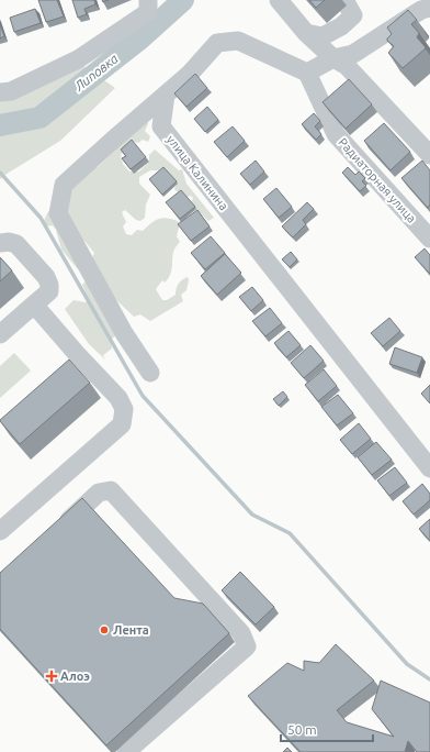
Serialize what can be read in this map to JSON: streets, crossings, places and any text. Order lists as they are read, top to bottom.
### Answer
{
  "streets": {
    "street": ["улица Калинина", "Радиаторная улица"]
  },
  "water": ["Липовка"],
  "places": {
    "other": ["Лента"],
    "health": ["Алоэ"]
  },
  "scale_bar": "50 m"
}
